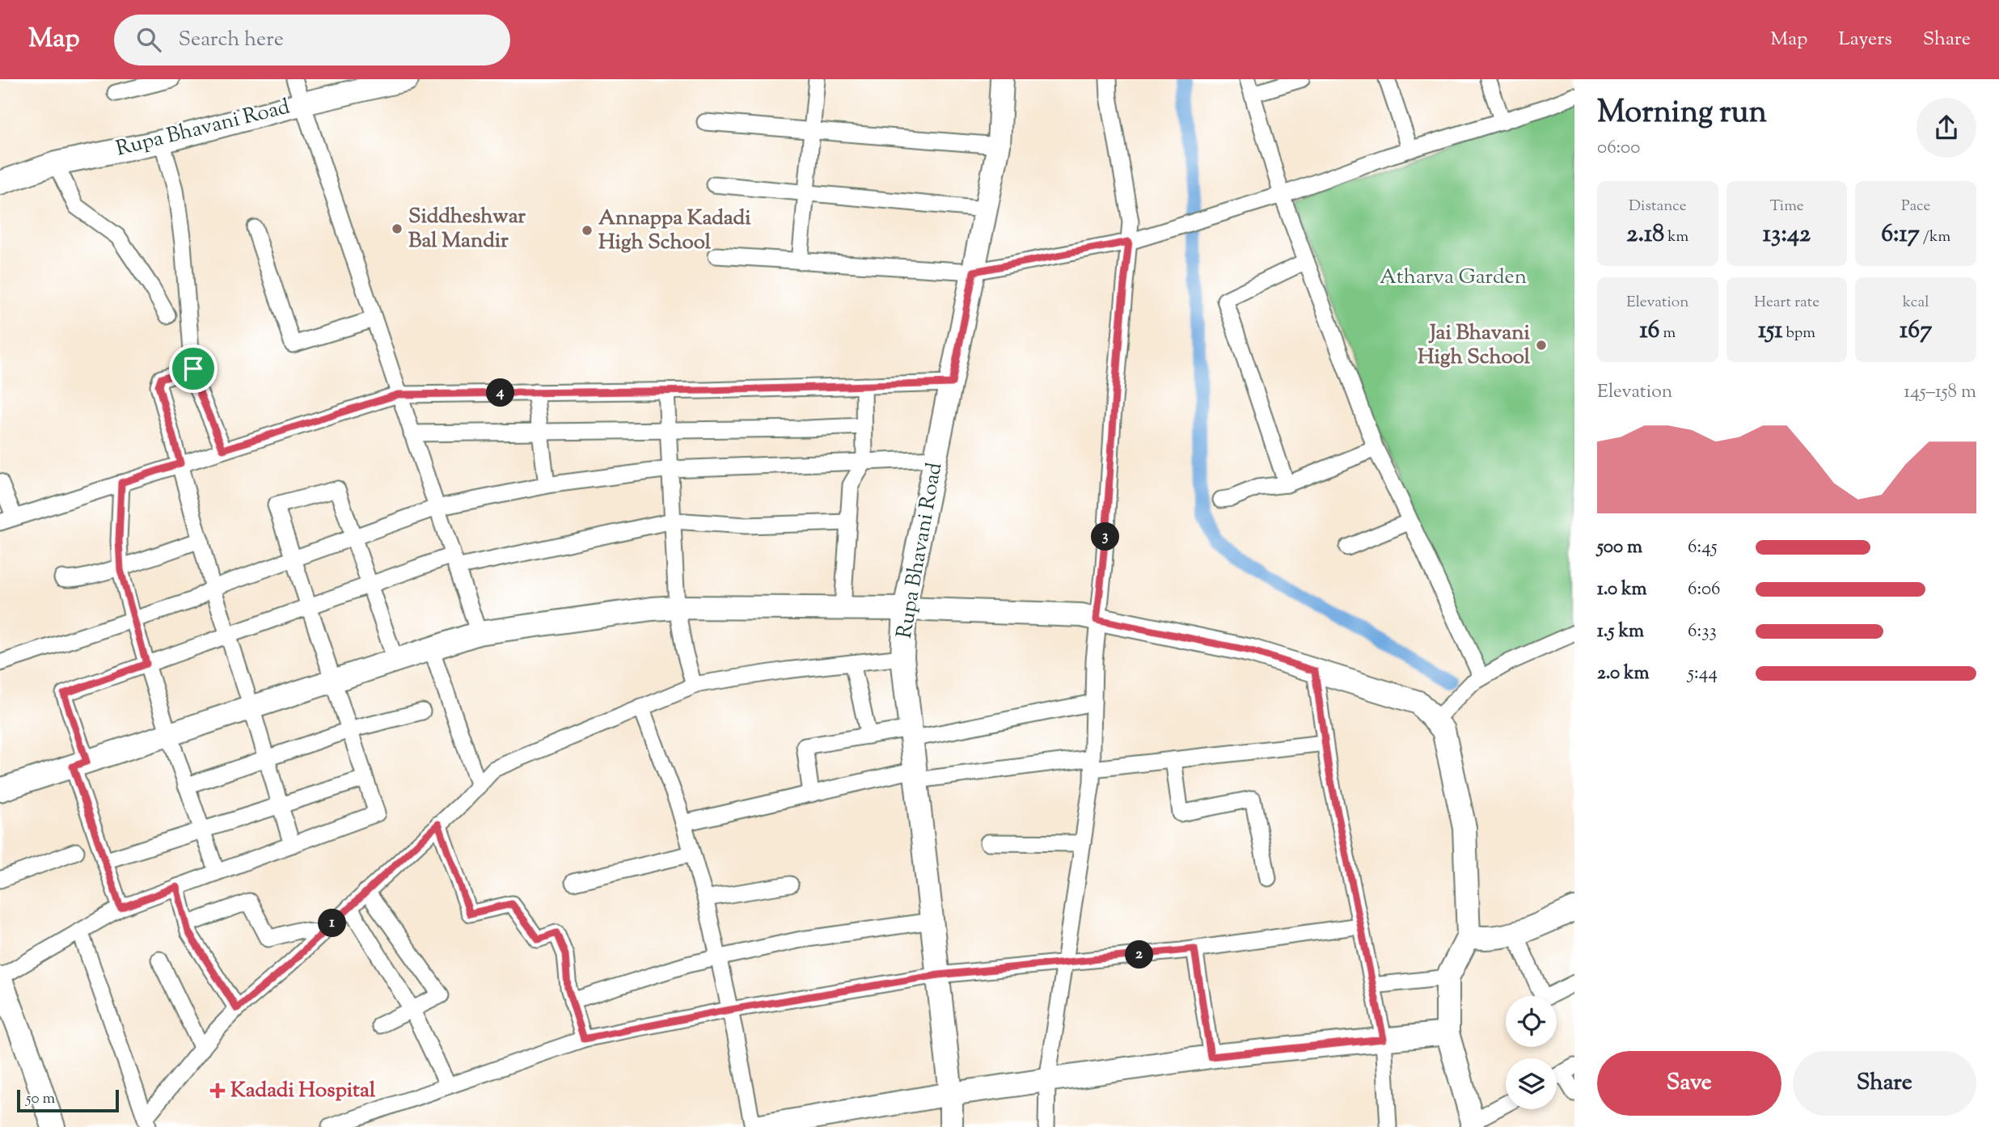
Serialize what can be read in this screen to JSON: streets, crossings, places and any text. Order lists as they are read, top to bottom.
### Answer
{
  "streets": {
    "street": ["Rupa Bhavani Road"]
  },
  "parks": ["Atharva Garden"],
  "places": {
    "other": ["Siddheshwar Bal Mandir", "Annappa Kadadi High School", "Jai Bhavani High School"],
    "health": ["Kadadi Hospital"]
  },
  "scale_bar": "50 m",
  "page": {
    "header": "Map",
    "search": "Search here",
    "nav": ["Map", "Layers", "Share"],
    "heading": ["Morning run", "06:00"],
    "stats": [
      ["Distance", "2.18 km"],
      ["Time", "13:42"],
      ["Pace", "6:17 /km"],
      ["Elevation", "16 m"],
      ["Heart rate", "151 bpm"],
      ["kcal", "167"]
    ],
    "chart": ["Elevation", "145–158 m"],
    "pins": [
      "4",
      "3",
      "1",
      "2"
    ],
    "list": [
      {
        "name": "500 m",
        "note": "6:45"
      },
      {
        "name": "1.0 km",
        "note": "6:06"
      },
      {
        "name": "1.5 km",
        "note": "6:33"
      },
      {
        "name": "2.0 km",
        "note": "5:44"
      }
    ],
    "buttons": ["Save", "Share"],
    "scale": "50 m"
  }
}
